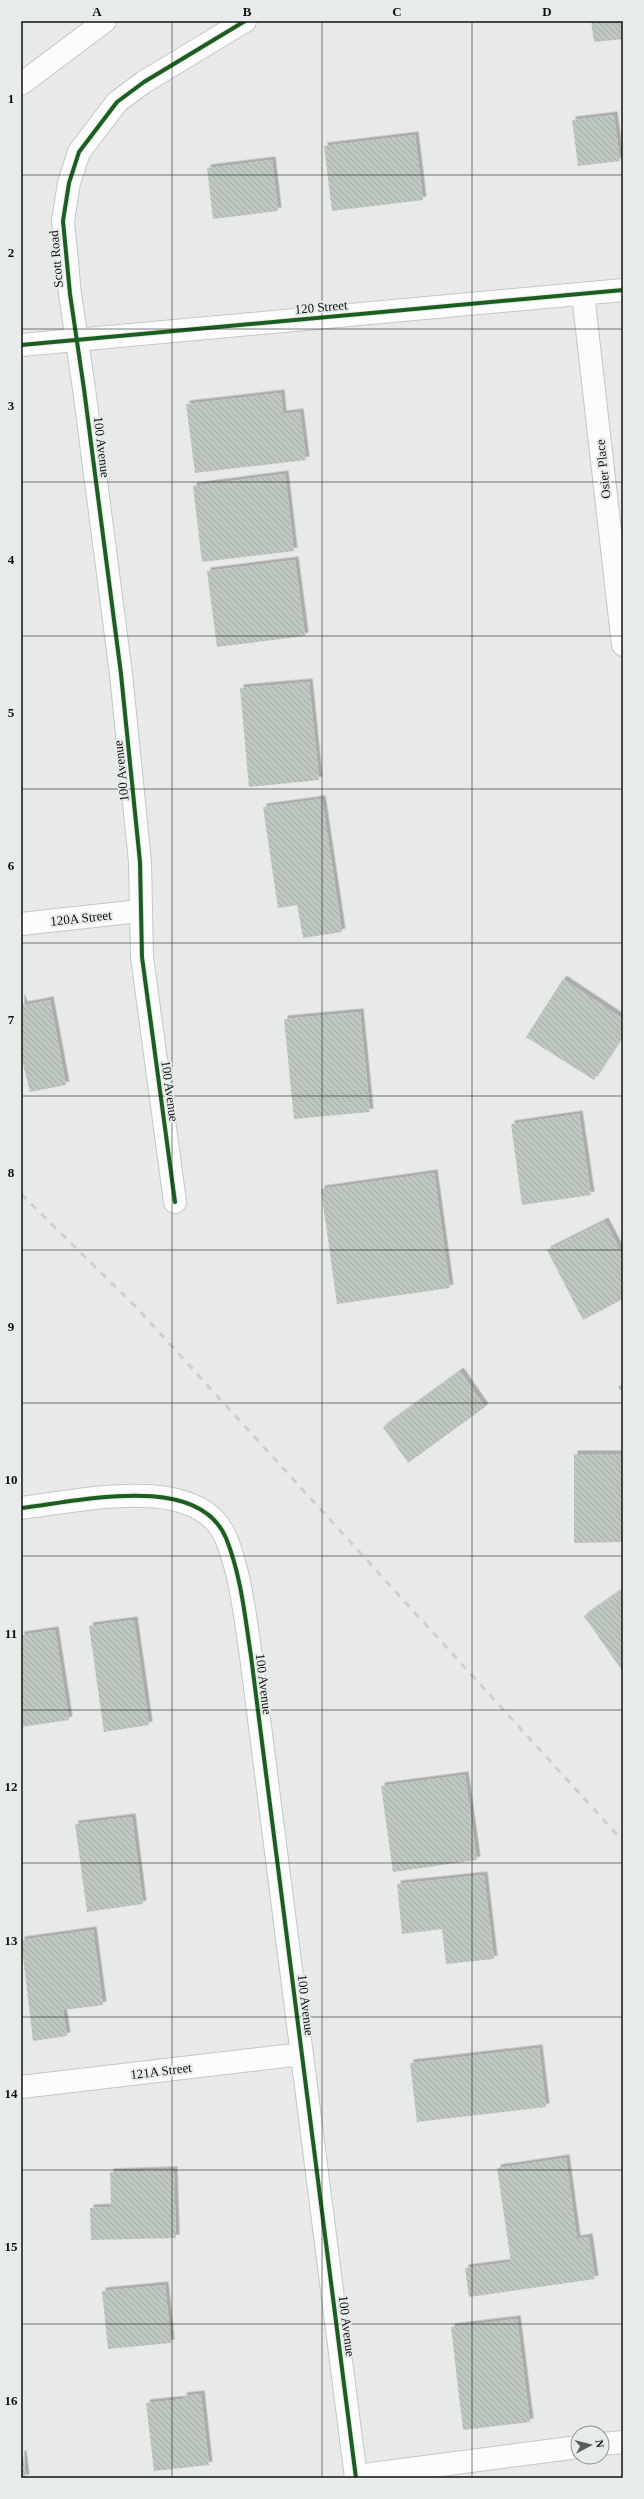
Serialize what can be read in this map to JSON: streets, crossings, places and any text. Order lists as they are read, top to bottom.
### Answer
{
  "streets": {
    "street": [
      "Scott Road",
      "120 Street",
      "100 Avenue",
      "Osier Place",
      "120A Street",
      "121A Street"
    ]
  },
  "crossings": [
    ["Scott Road", "120 Street"],
    ["Scott Road", "100 Avenue"],
    ["120 Street", "100 Avenue"],
    ["120 Street", "Osier Place"],
    ["100 Avenue", "120A Street"],
    ["100 Avenue", "121A Street"]
  ],
  "north": "right",
  "grid": {
    "columns": [
      "A",
      "B",
      "C",
      "D"
    ],
    "rows": [
      "1",
      "2",
      "3",
      "4",
      "5",
      "6",
      "7",
      "8",
      "9",
      "10",
      "11",
      "12",
      "13",
      "14",
      "15",
      "16"
    ]
  }
}
